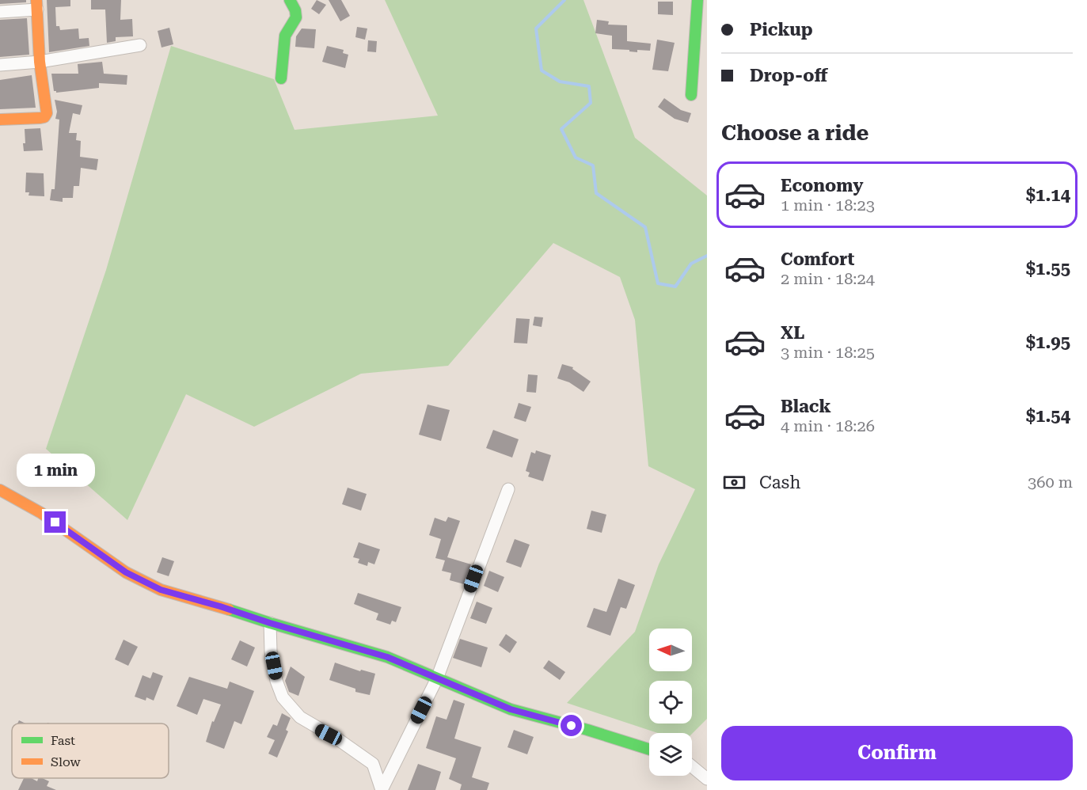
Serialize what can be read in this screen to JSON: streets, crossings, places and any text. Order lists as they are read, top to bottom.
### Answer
{
  "legend": ["Fast", "Slow"],
  "north": "left",
  "page": {
    "banner": ["Pickup", "Drop-off"],
    "heading": "Choose a ride",
    "list": [
      {
        "name": "Economy",
        "note": "1 min · 18:23",
        "value": "$1.14"
      },
      {
        "name": "Comfort",
        "note": "2 min · 18:24",
        "value": "$1.55"
      },
      {
        "name": "XL",
        "note": "3 min · 18:25",
        "value": "$1.95"
      },
      {
        "name": "Black",
        "note": "4 min · 18:26",
        "value": "$1.54"
      }
    ],
    "bubble": "1 min",
    "pay": ["Cash", "360 m"],
    "buttons": "Confirm"
  }
}
